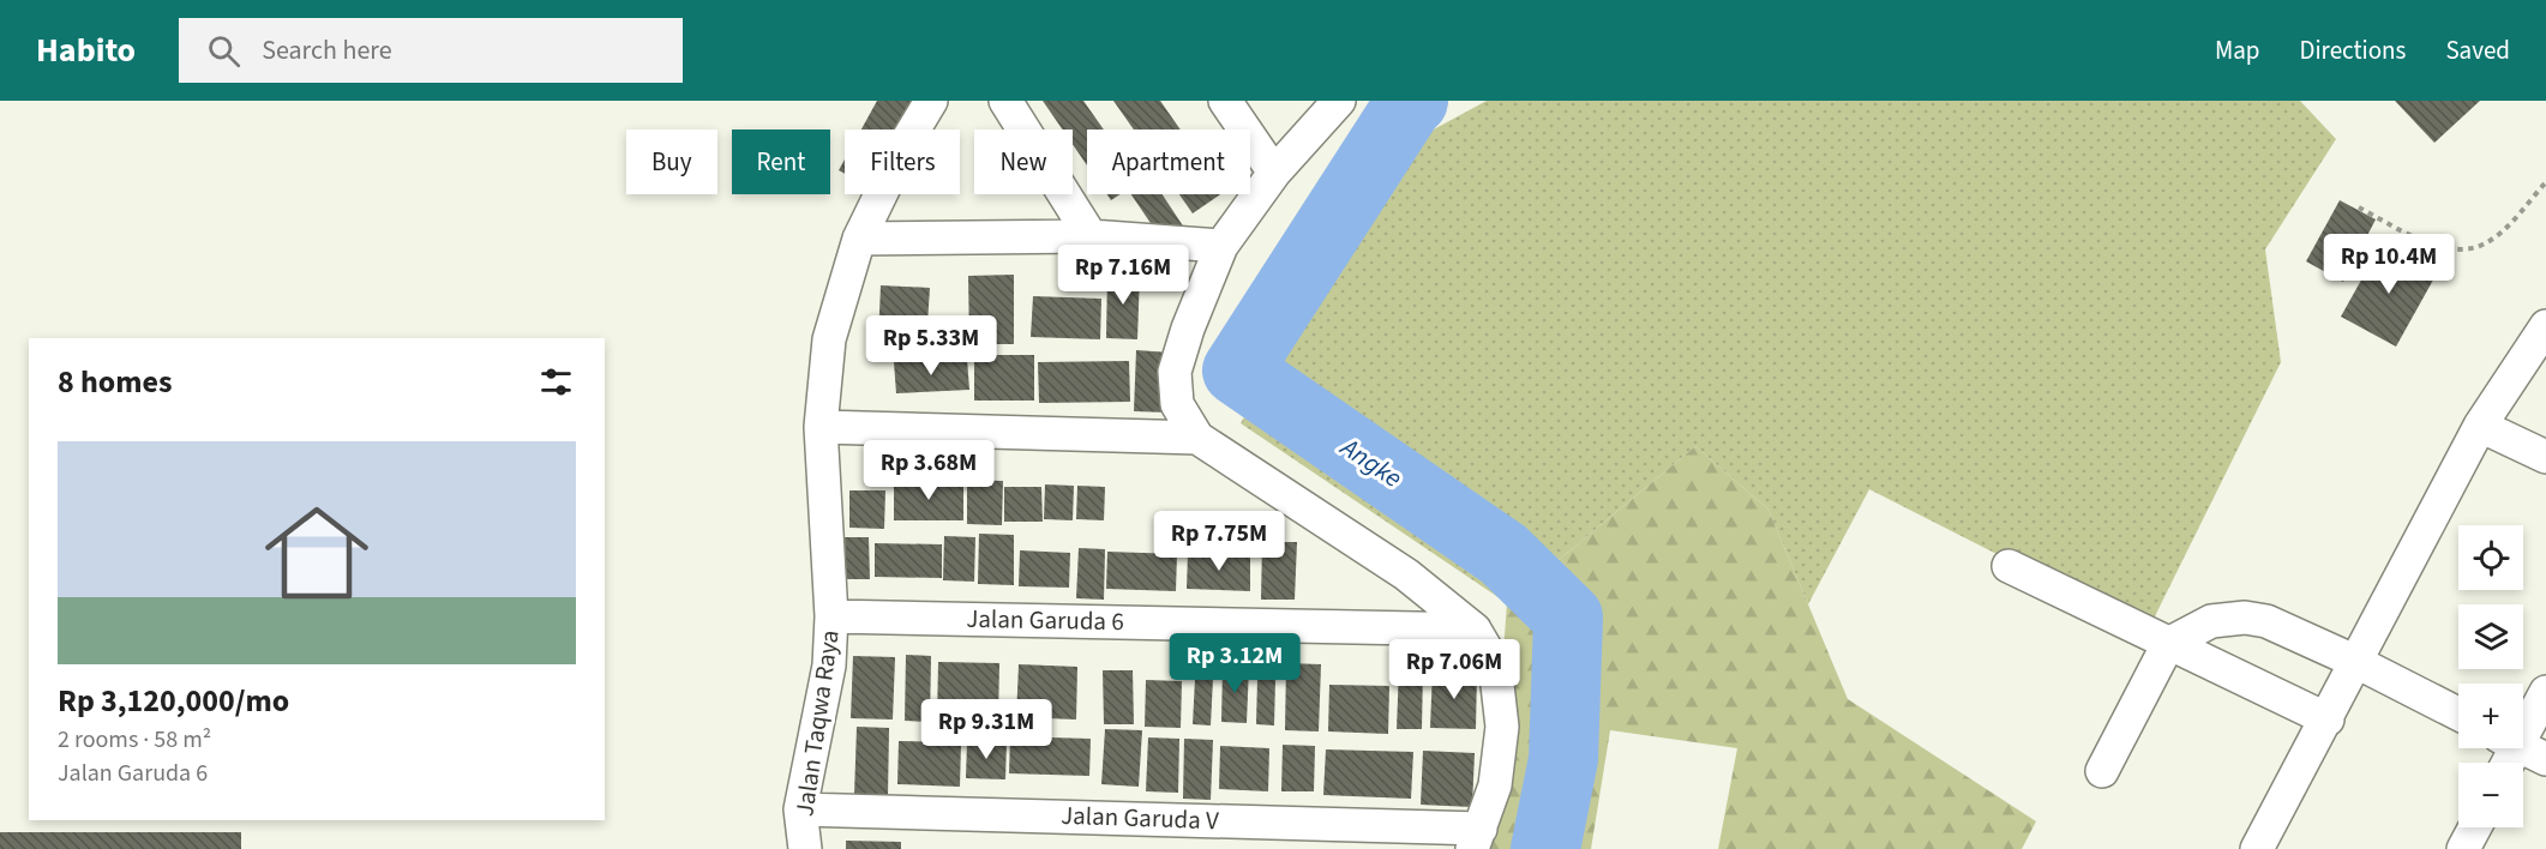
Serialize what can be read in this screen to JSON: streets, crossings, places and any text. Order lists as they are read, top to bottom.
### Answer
{
  "streets": {
    "street": ["Jalan Garuda 6", "Jalan Taqwa Raya", "Jalan Garuda V"]
  },
  "crossings": [
    ["Jalan Garuda 6", "Jalan Taqwa Raya"],
    ["Jalan Taqwa Raya", "Jalan Garuda V"]
  ],
  "water": ["Angke"],
  "page": {
    "header": "Habito",
    "search": "Search here",
    "nav": ["Map", "Directions", "Saved"],
    "chip": [
      "Buy",
      "Rent",
      "Filters",
      "New",
      "Apartment"
    ],
    "price": [
      "Rp 10.4M",
      "Rp 7.16M",
      "Rp 5.33M",
      "Rp 3.68M",
      "Rp 7.75M",
      "Rp 3.12M",
      "Rp 7.06M",
      "Rp 9.31M"
    ],
    "heading": "8 homes",
    "list": [
      {
        "name": "Rp 3,120,000/mo",
        "note": "2 rooms · 58 m² · Jalan Garuda 6"
      }
    ],
    "map_buttons": ["+", "−"]
  }
}
